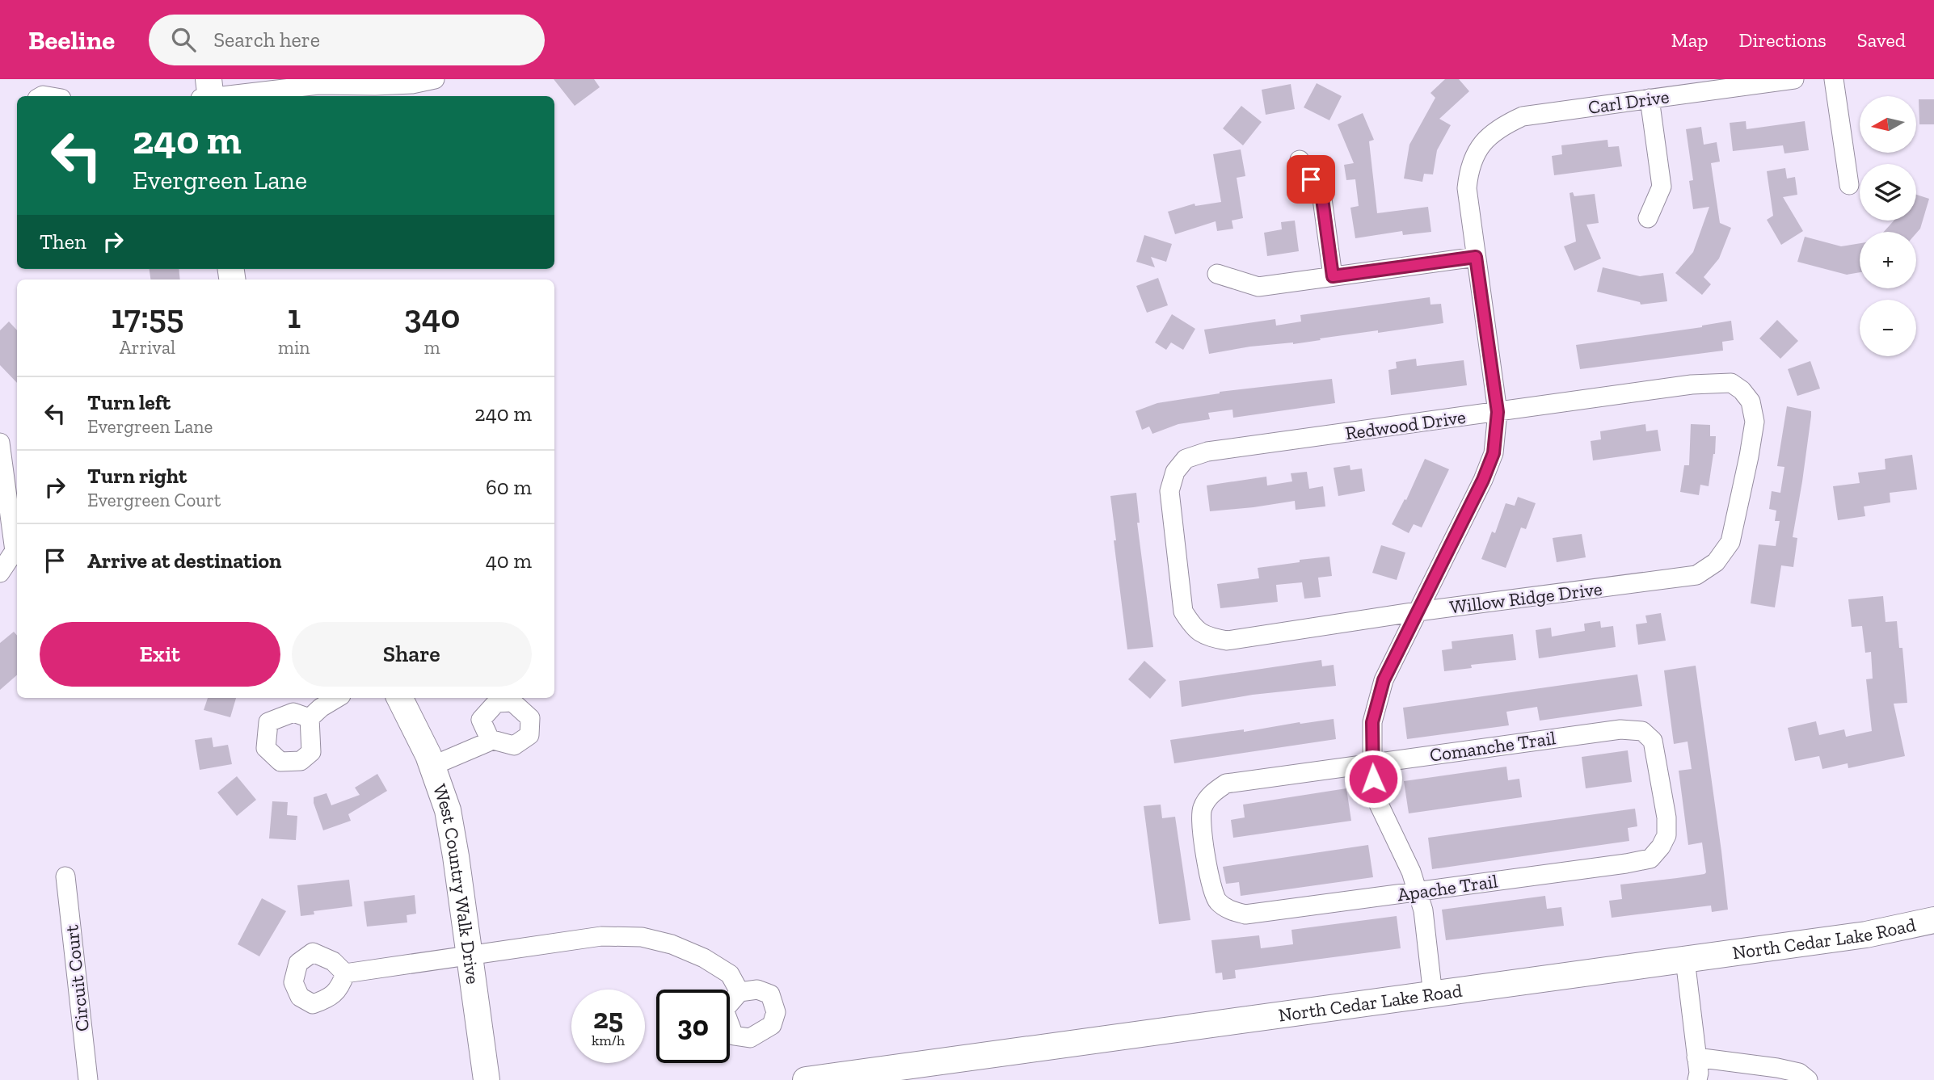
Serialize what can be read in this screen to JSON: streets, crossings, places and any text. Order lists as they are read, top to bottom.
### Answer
{
  "streets": {
    "main road": ["West Country Walk Drive", "North Cedar Lake Road"],
    "street": [
      "Carl Drive",
      "Redwood Drive",
      "Willow Ridge Drive",
      "Comanche Trail",
      "Apache Trail",
      "Circuit Court"
    ]
  },
  "crossings": [
    ["Redwood Drive", "Willow Ridge Drive"],
    ["Comanche Trail", "Apache Trail"]
  ],
  "north": "left",
  "page": {
    "header": "Beeline",
    "search": "Search here",
    "nav": ["Map", "Directions", "Saved"],
    "map_buttons": ["+", "−"],
    "turn": ["240 m", "Evergreen Lane"],
    "then": "Then",
    "eta": [
      "17:55",
      "Arrival",
      "1",
      "min",
      "340",
      "m"
    ],
    "list": [
      {
        "name": "Turn left",
        "note": "Evergreen Lane",
        "value": "240 m"
      },
      {
        "name": "Turn right",
        "note": "Evergreen Court",
        "value": "60 m"
      },
      {
        "name": "Arrive at destination",
        "value": "40 m"
      }
    ],
    "buttons": ["Exit", "Share"],
    "speed": "25 km/h",
    "limit": "30"
  }
}
